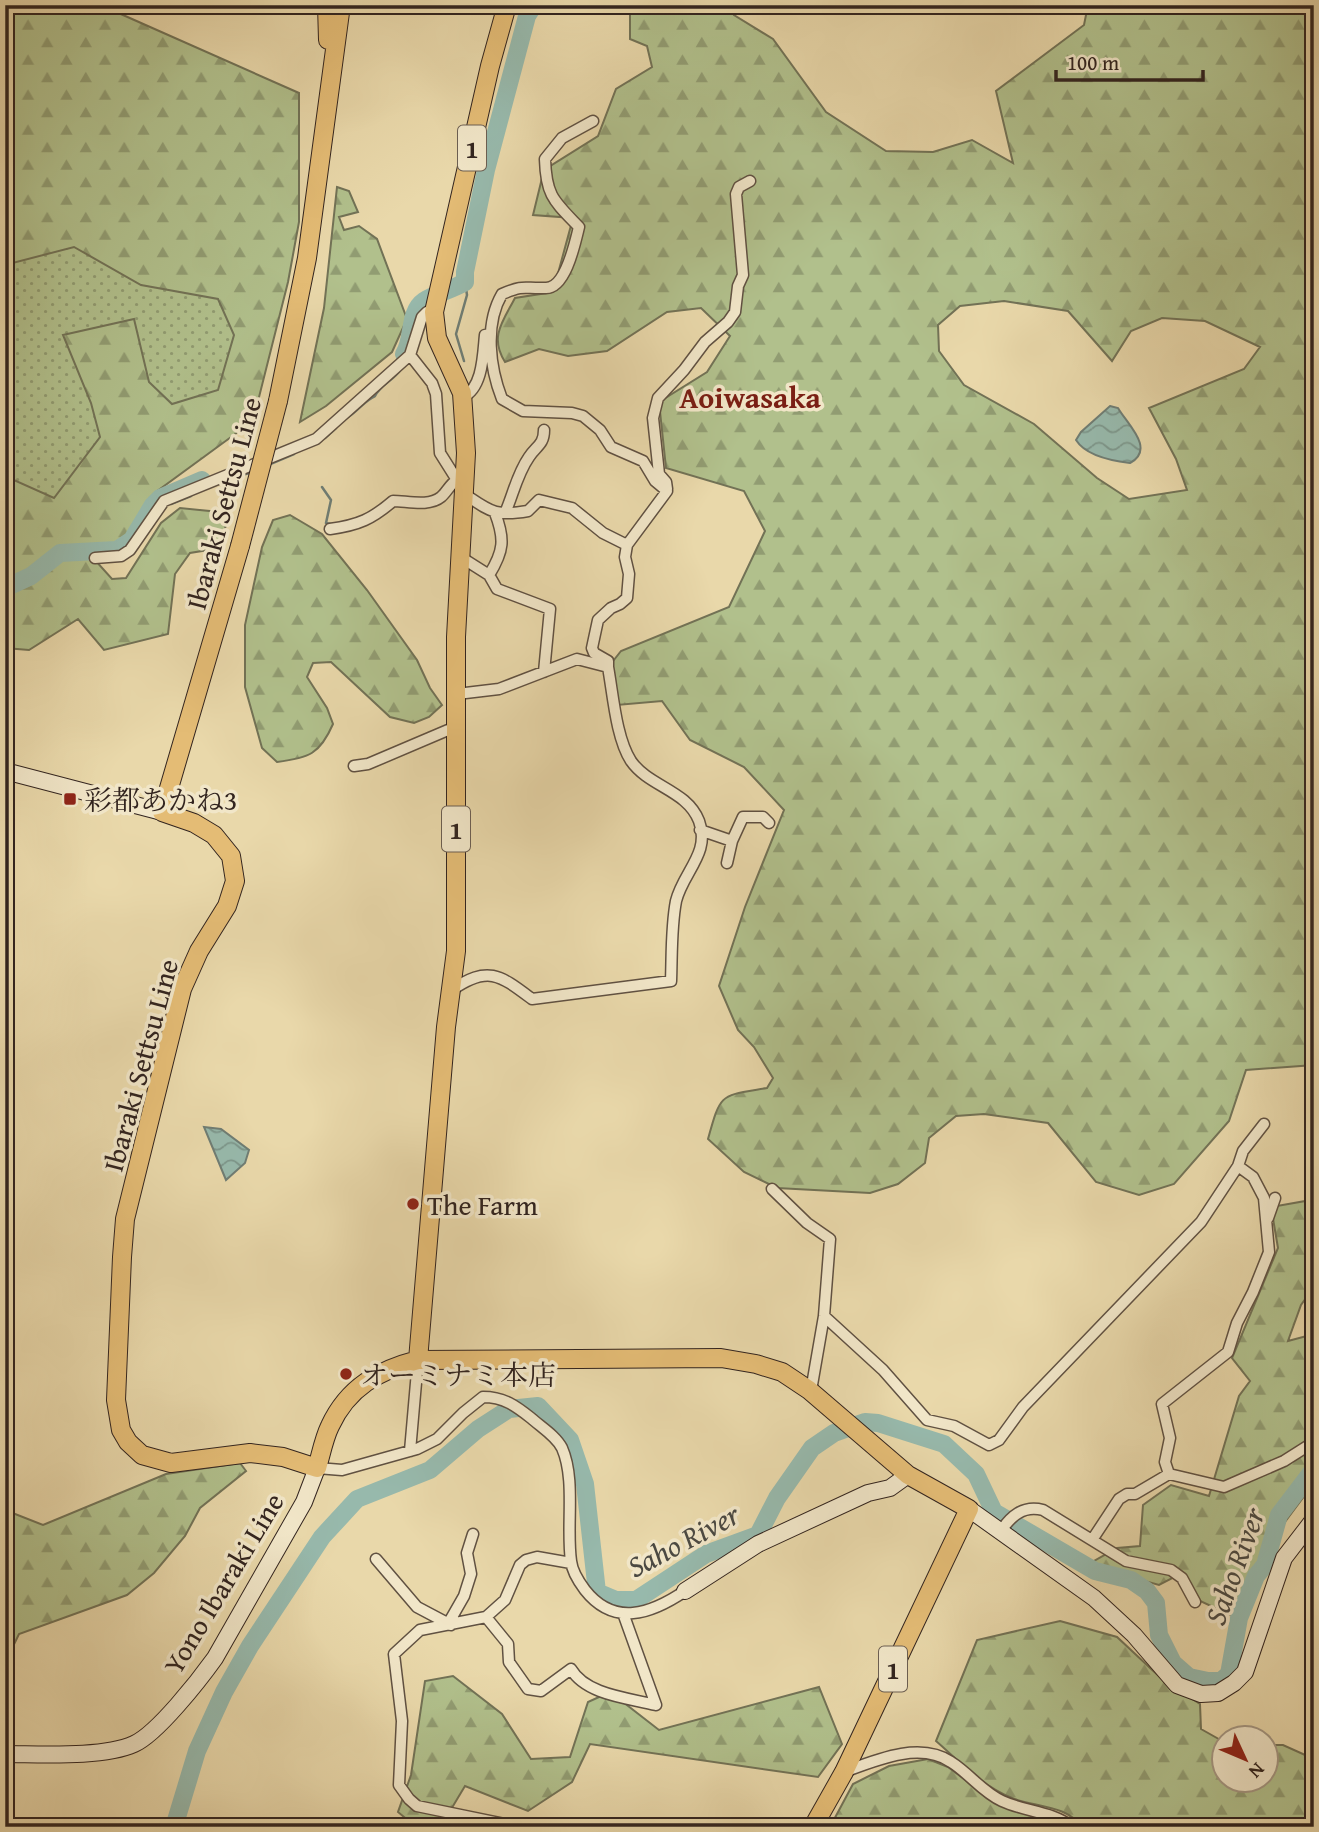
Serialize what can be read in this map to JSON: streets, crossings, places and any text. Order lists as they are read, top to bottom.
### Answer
{
  "streets": {
    "main road": ["1", "Ibaraki Settsu Line", "Yono Ibaraki Line"]
  },
  "crossings": [
    ["Ibaraki Settsu Line", "Yono Ibaraki Line"]
  ],
  "districts": ["Aoiwasaka"],
  "water": ["Saho River"],
  "places": {
    "transit": ["彩都あかね3"],
    "other": ["The Farm", "オーミナミ本店"]
  },
  "scale_bar": "100 m",
  "north": "bottom right"
}
